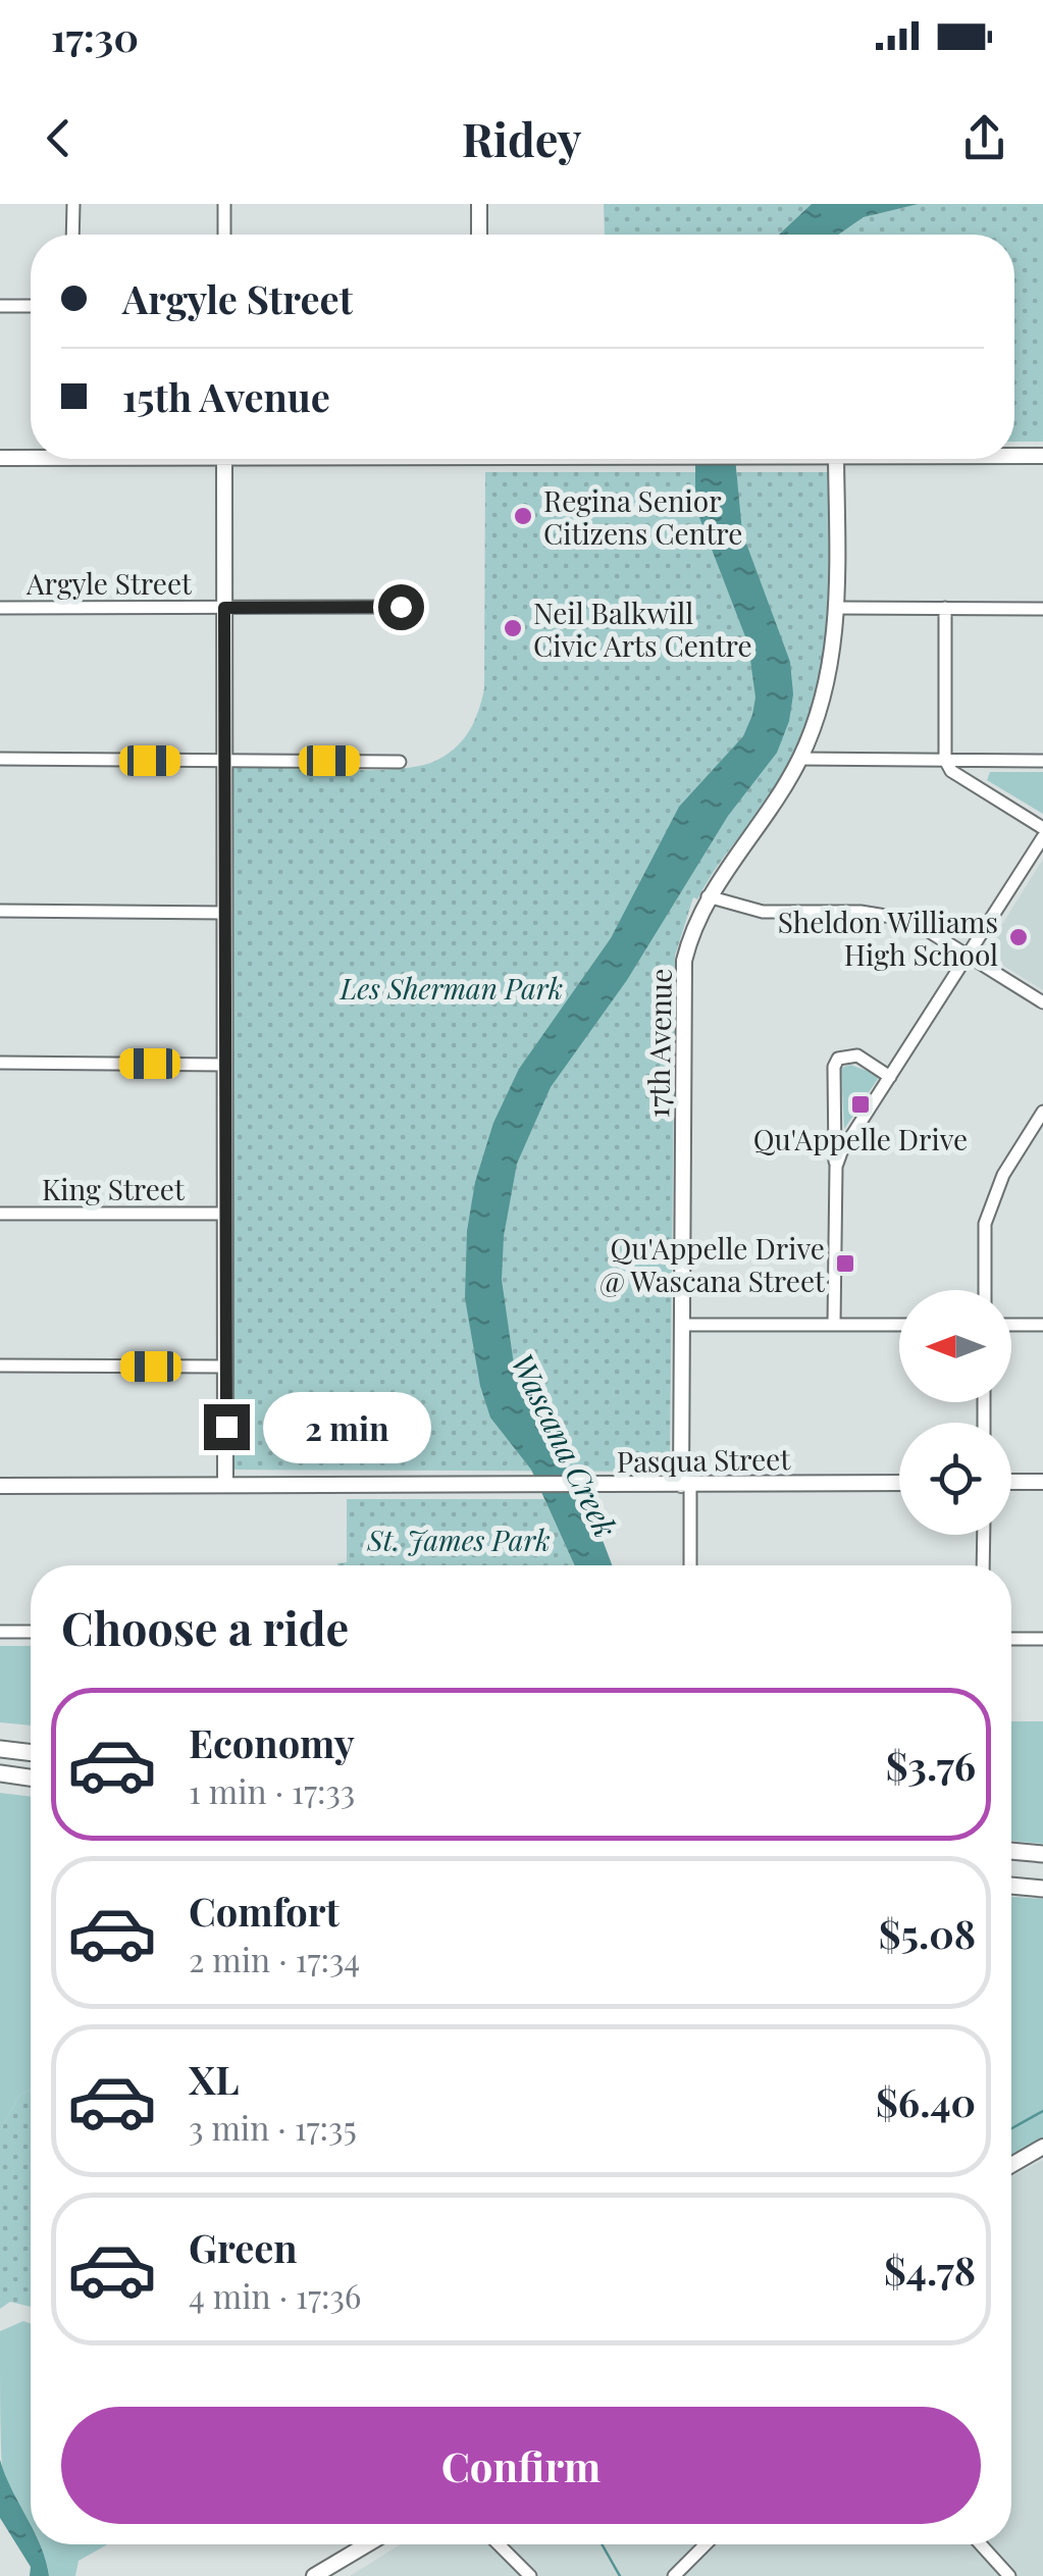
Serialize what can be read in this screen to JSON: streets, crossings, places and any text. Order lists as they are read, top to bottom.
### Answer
{
  "streets": {
    "street": [
      "Argyle Street",
      "17th Avenue",
      "King Street",
      "Pasqua Street"
    ]
  },
  "crossings": [
    ["17th Avenue", "Pasqua Street"]
  ],
  "water": ["Wascana Creek"],
  "parks": ["Les Sherman Park", "St. James Park"],
  "places": {
    "other": ["Regina Senior Citizens Centre", "Neil Balkwill Civic Arts Centre", "Sheldon Williams High School"],
    "transit": ["Qu'Appelle Drive", "Qu'Appelle Drive @ Wascana Street"]
  },
  "north": "left",
  "page": {
    "status": "17:30",
    "header": "Ridey",
    "banner": ["Argyle Street", "15th Avenue"],
    "bubble": "2 min",
    "heading": "Choose a ride",
    "list": [
      {
        "name": "Economy",
        "note": "1 min · 17:33",
        "value": "$3.76"
      },
      {
        "name": "Comfort",
        "note": "2 min · 17:34",
        "value": "$5.08"
      },
      {
        "name": "XL",
        "note": "3 min · 17:35",
        "value": "$6.40"
      },
      {
        "name": "Green",
        "note": "4 min · 17:36",
        "value": "$4.78"
      }
    ],
    "buttons": "Confirm"
  }
}
